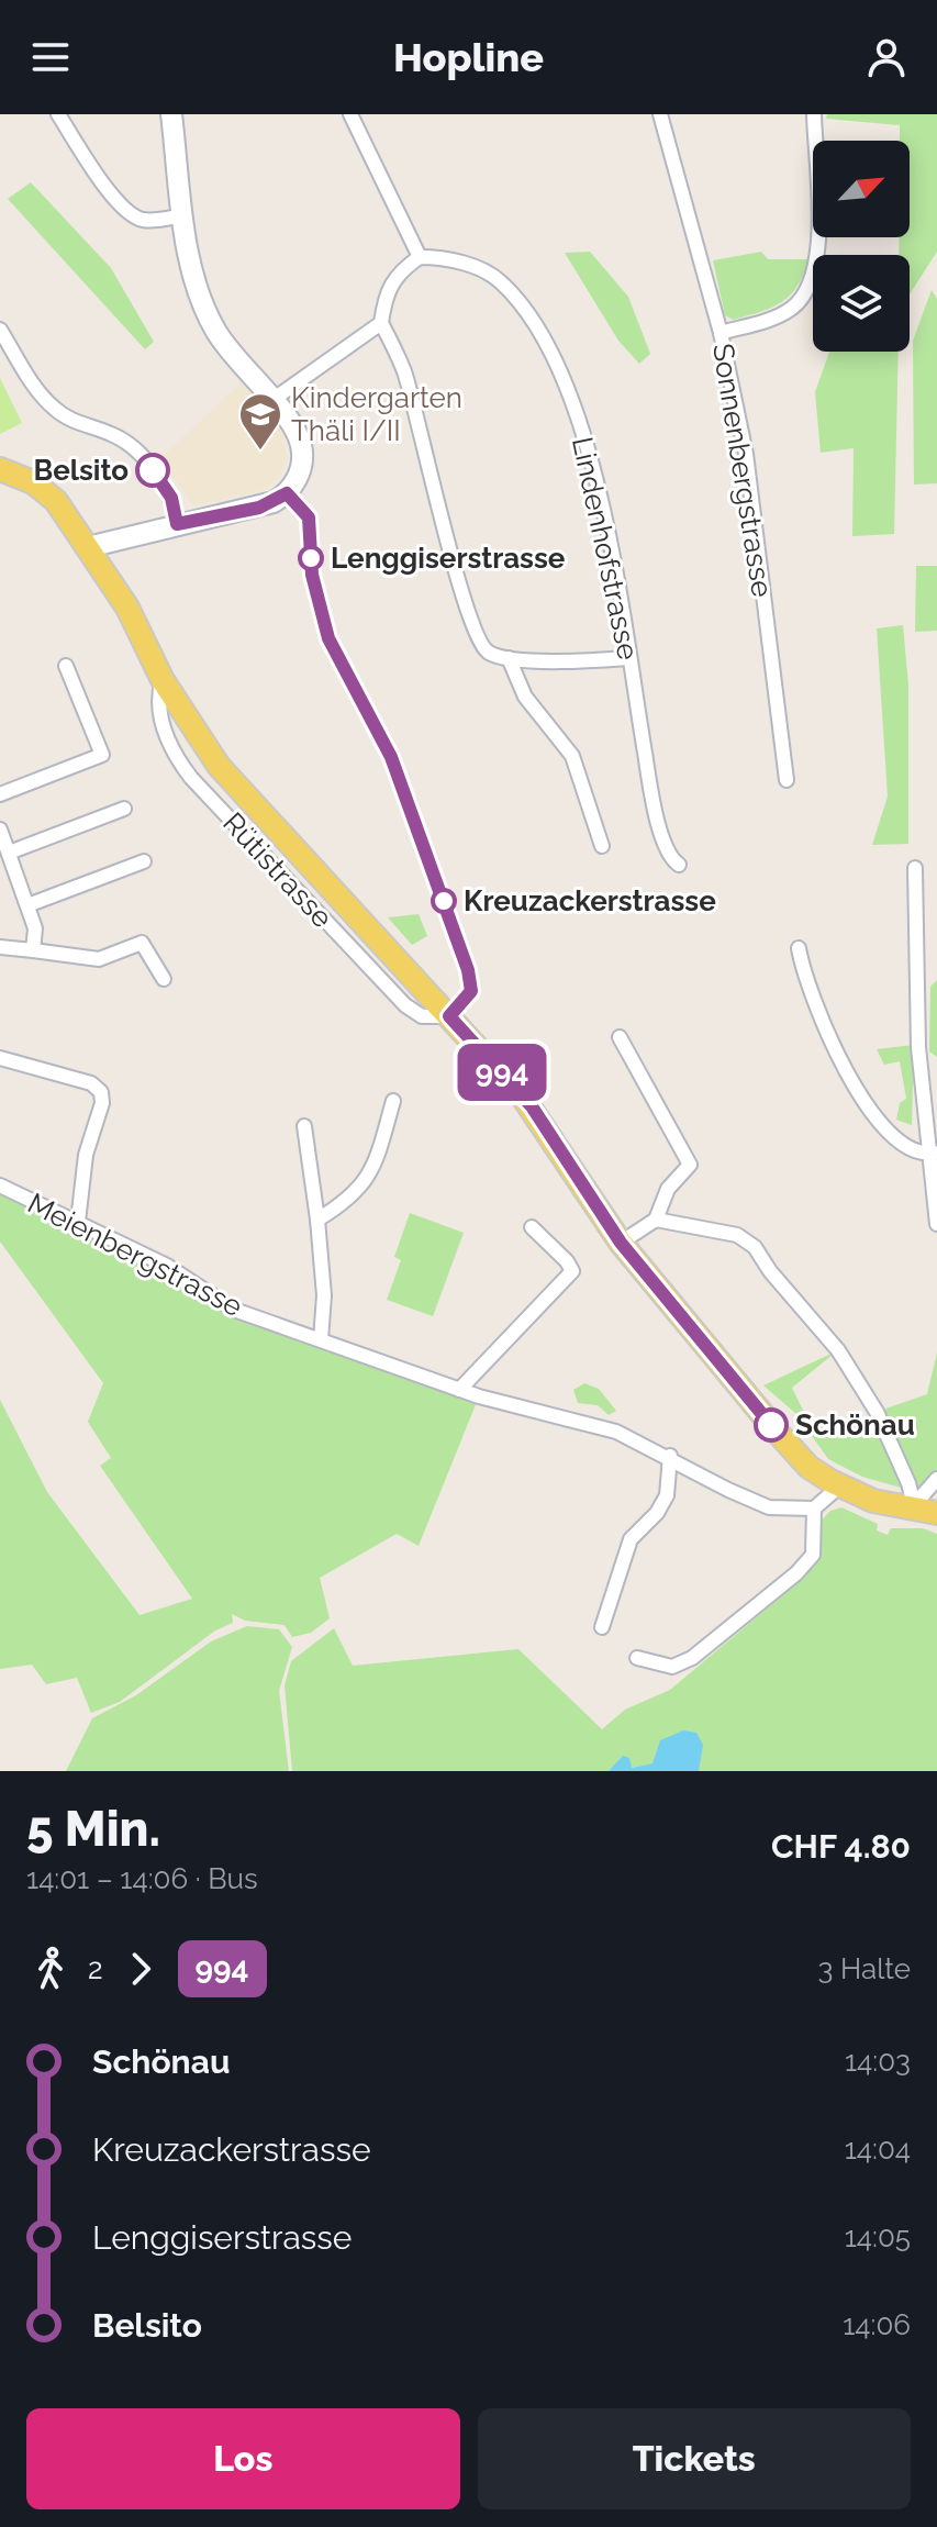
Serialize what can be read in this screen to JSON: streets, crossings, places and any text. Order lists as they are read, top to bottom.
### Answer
{
  "streets": {
    "main road": ["Rütistrasse"],
    "street": ["Sonnenbergstrasse", "Lindenhofstrasse", "Meienbergstrasse"]
  },
  "places": {
    "school or university": ["Kindergarten Thäli I/II"],
    "other": [
      "Belsito",
      "Lenggiserstrasse",
      "Kreuzackerstrasse",
      "Schönau"
    ]
  },
  "lines": ["bus line 994"],
  "north": "top right",
  "page": {
    "header": "Hopline",
    "on_map": "994",
    "heading": ["5 Min.", "14:01 – 14:06 · Bus", "CHF 4.80"],
    "legs": ["2", "994", "3 Halte"],
    "list": [
      {
        "name": "Schönau",
        "value": "14:03"
      },
      {
        "name": "Kreuzackerstrasse",
        "value": "14:04"
      },
      {
        "name": "Lenggiserstrasse",
        "value": "14:05"
      },
      {
        "name": "Belsito",
        "value": "14:06"
      }
    ],
    "buttons": ["Los", "Tickets"]
  }
}
